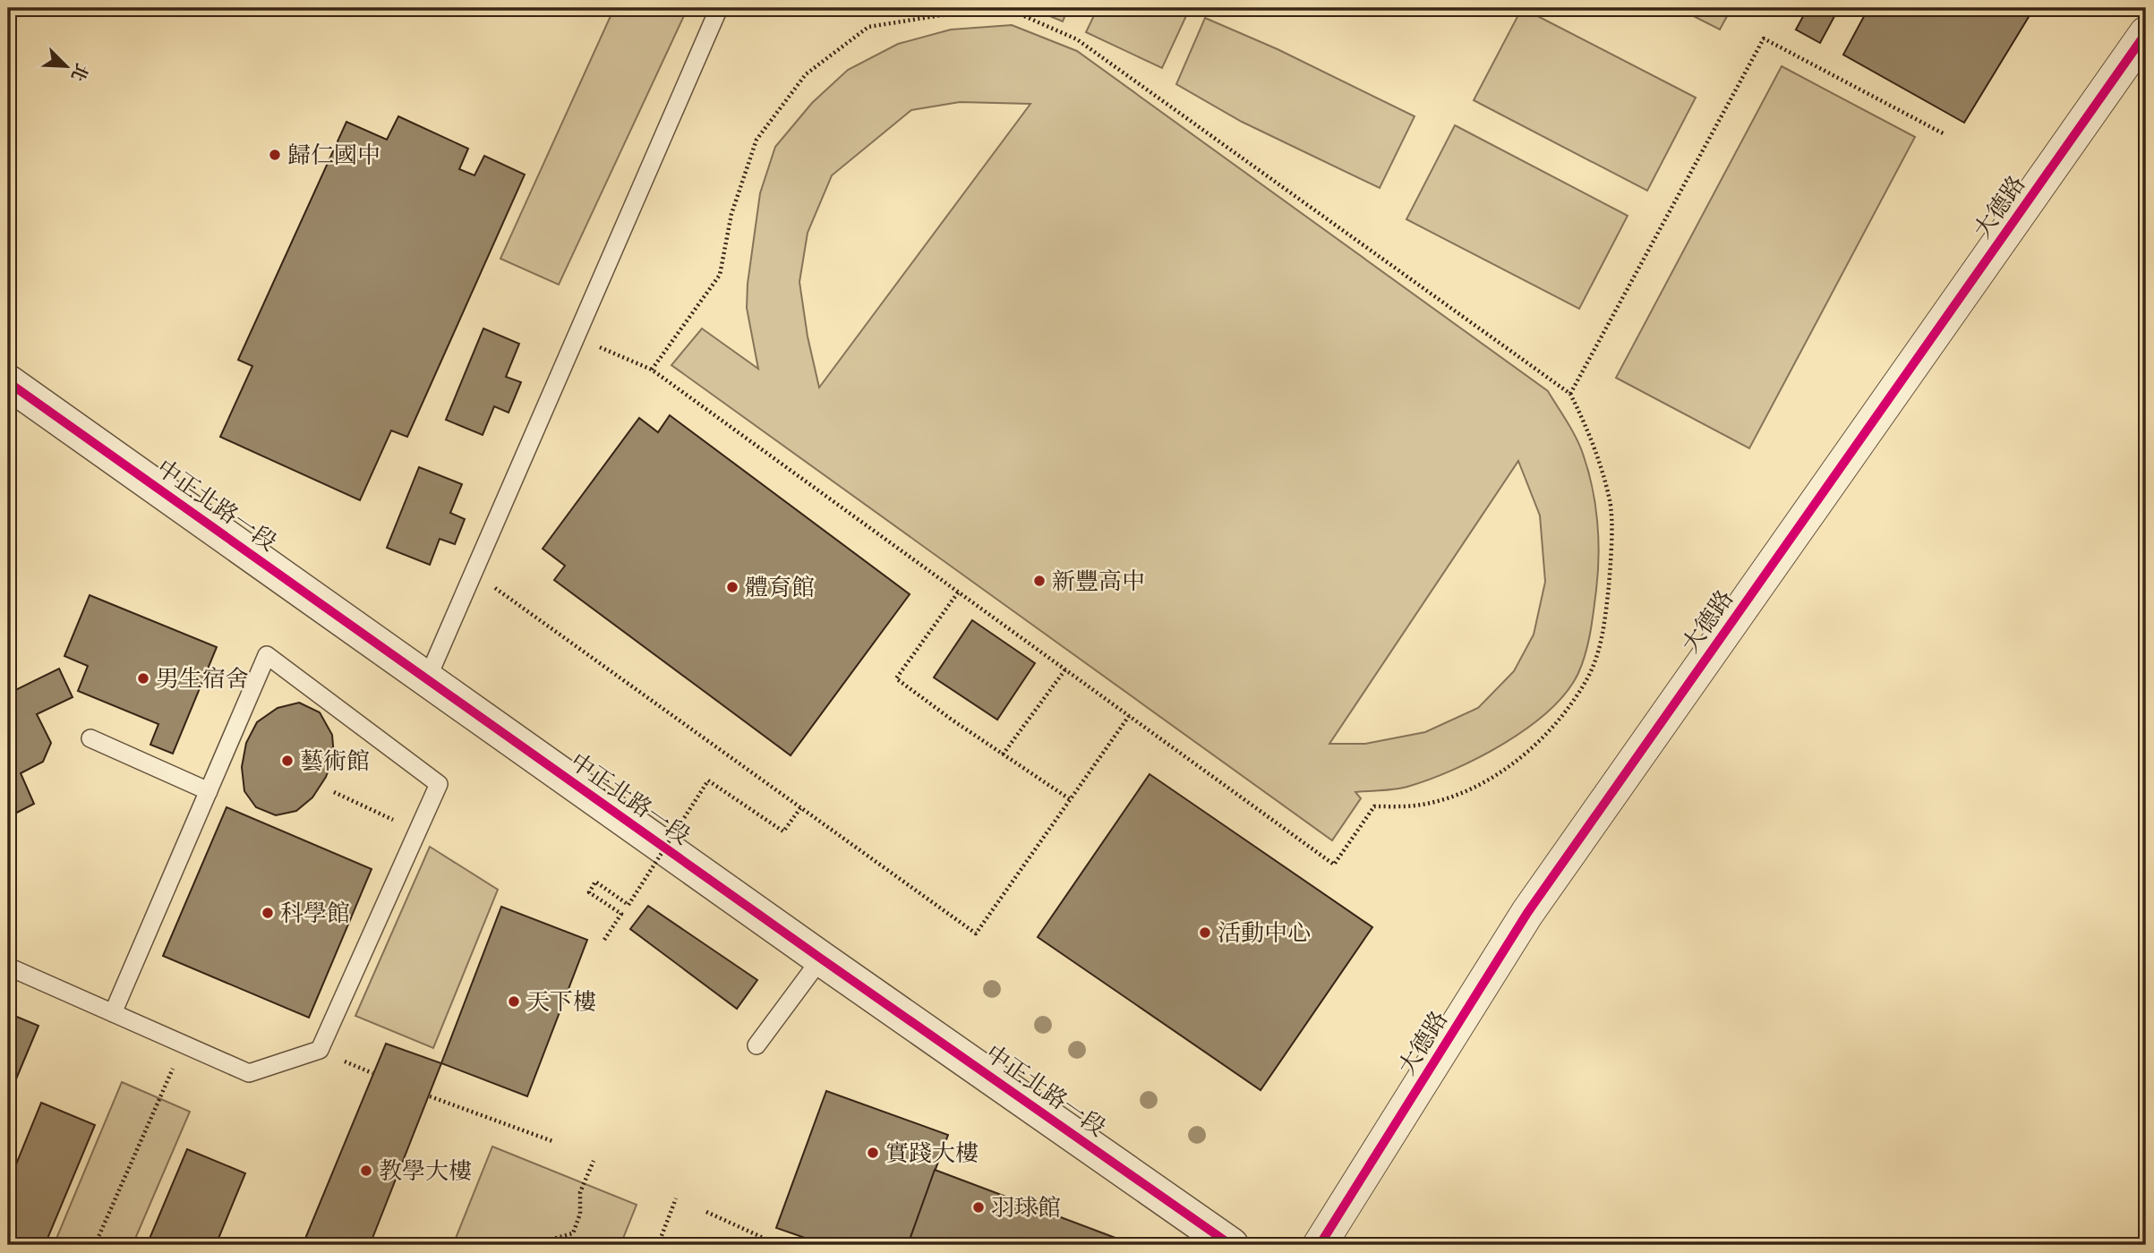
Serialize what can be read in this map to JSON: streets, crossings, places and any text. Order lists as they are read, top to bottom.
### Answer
{
  "streets": {
    "street": ["大德路", "中正北路一段"]
  },
  "places": [
    "歸仁國中",
    "新豐高中",
    "體育館",
    "男生宿舍",
    "藝術館",
    "科學館",
    "活動中心",
    "天下樓",
    "實踐大樓",
    "教學大樓",
    "羽球館"
  ],
  "north": "bottom right"
}
